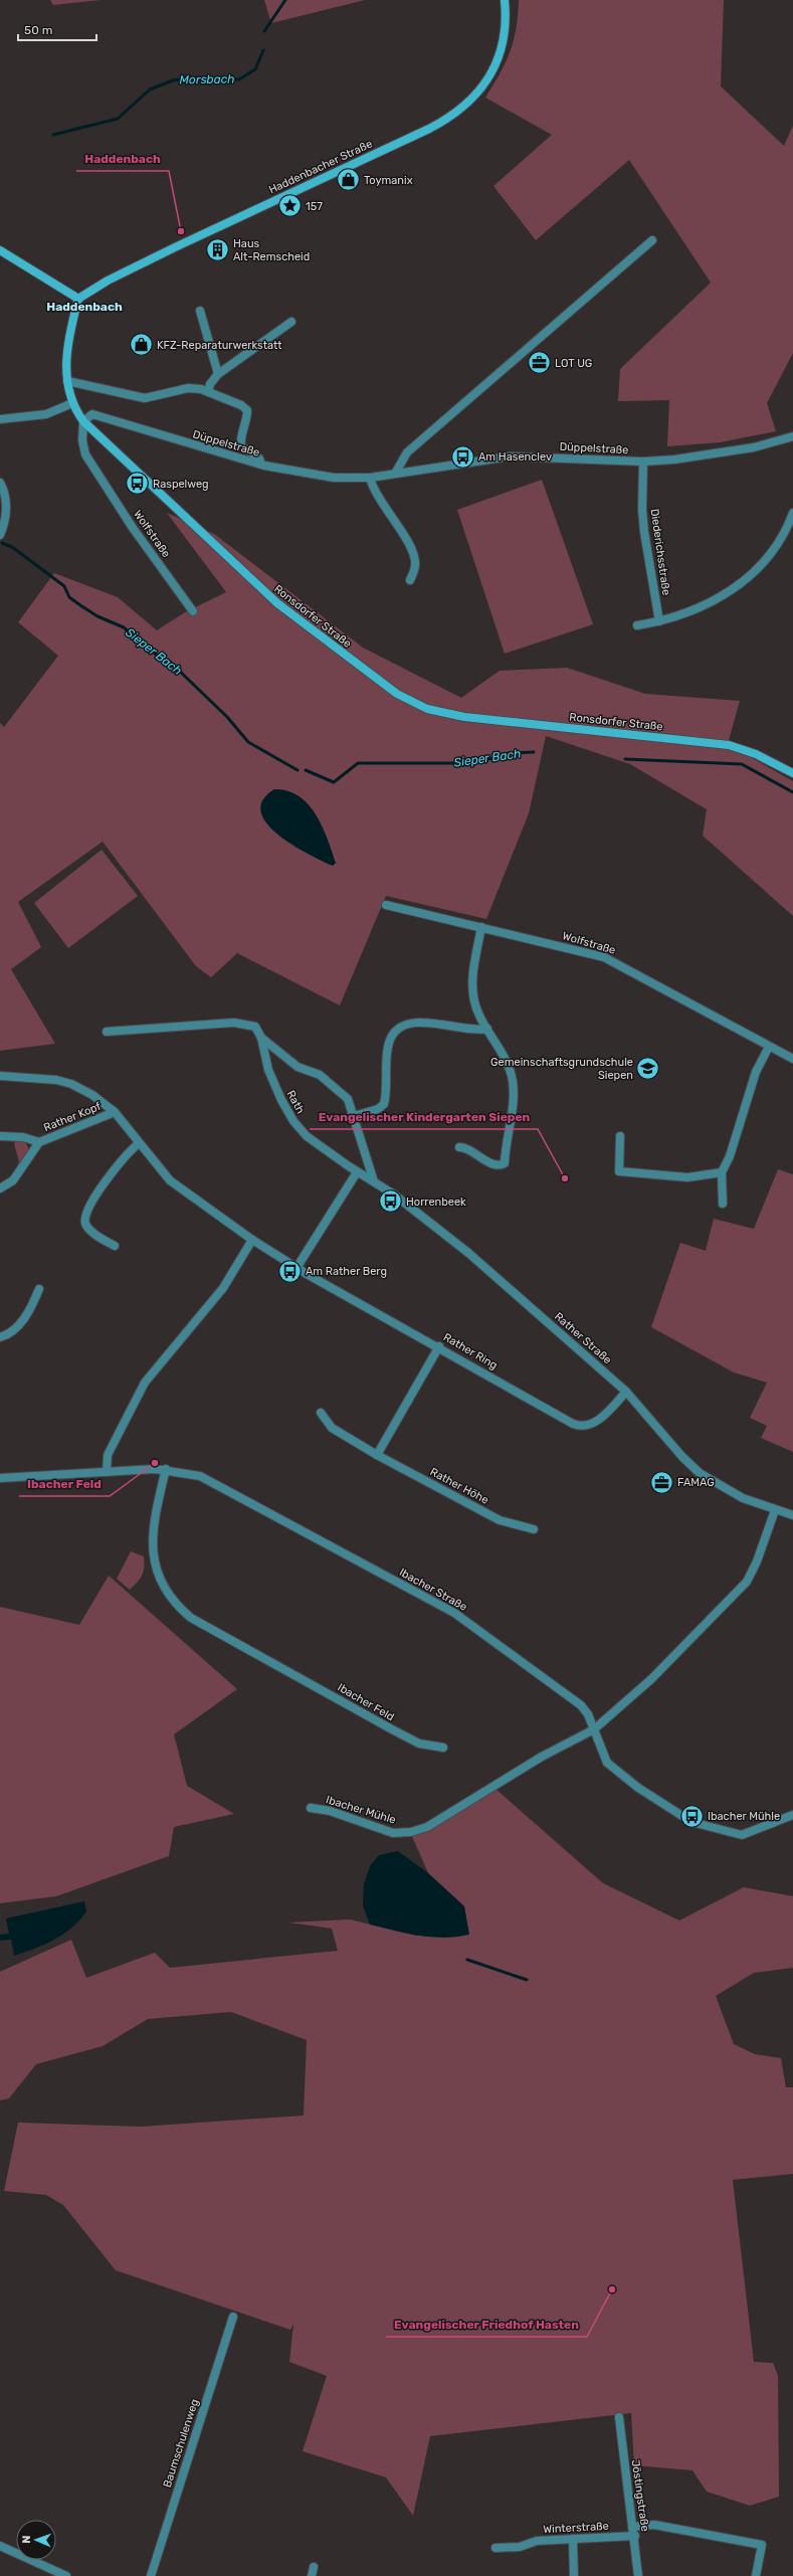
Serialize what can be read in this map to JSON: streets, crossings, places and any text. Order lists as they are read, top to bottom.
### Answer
{
  "streets": {
    "main road": ["Haddenbacher Straße", "Ronsdorfer Straße"],
    "street": [
      "Düppelstraße",
      "Wolfstraße",
      "Diederichsstraße",
      "Rath",
      "Rather Kopf",
      "Rather Straße",
      "Rather Ring",
      "Rather Höhe",
      "Ibacher Straße",
      "Ibacher Feld",
      "Ibacher Mühle",
      "Baumschulenweg",
      "Jöstingstraße",
      "Winterstraße"
    ]
  },
  "crossings": [
    ["Haddenbacher Straße", "Ronsdorfer Straße"],
    ["Düppelstraße", "Wolfstraße"],
    ["Düppelstraße", "Diederichsstraße"],
    ["Düppelstraße", "Ronsdorfer Straße"],
    ["Wolfstraße", "Ronsdorfer Straße"],
    ["Rath", "Rather Straße"],
    ["Rather Kopf", "Rather Ring"],
    ["Rather Straße", "Rather Ring"],
    ["Rather Straße", "Ibacher Mühle"],
    ["Ibacher Straße", "Ibacher Feld"],
    ["Ibacher Straße", "Ibacher Mühle"],
    ["Jöstingstraße", "Winterstraße"]
  ],
  "districts": ["Haddenbach"],
  "water": ["Morsbach", "Sieper Bach"],
  "places": {
    "shop": ["Toymanix", "KFZ-Reparaturwerkstatt"],
    "place": ["157"],
    "other": [
      "Haddenbach",
      "Evangelischer Kindergarten Siepen",
      "Ibacher Feld",
      "Evangelischer Friedhof Hasten"
    ],
    "building": ["Haus Alt-Remscheid"],
    "office": ["LOT UG", "FAMAG"],
    "bus stop": [
      "Am Hasenclev",
      "Raspelweg",
      "Horrenbeek",
      "Am Rather Berg",
      "Ibacher Mühle"
    ],
    "school or university": ["Gemeinschaftsgrundschule Siepen"]
  },
  "scale_bar": "50 m",
  "north": "left"
}
